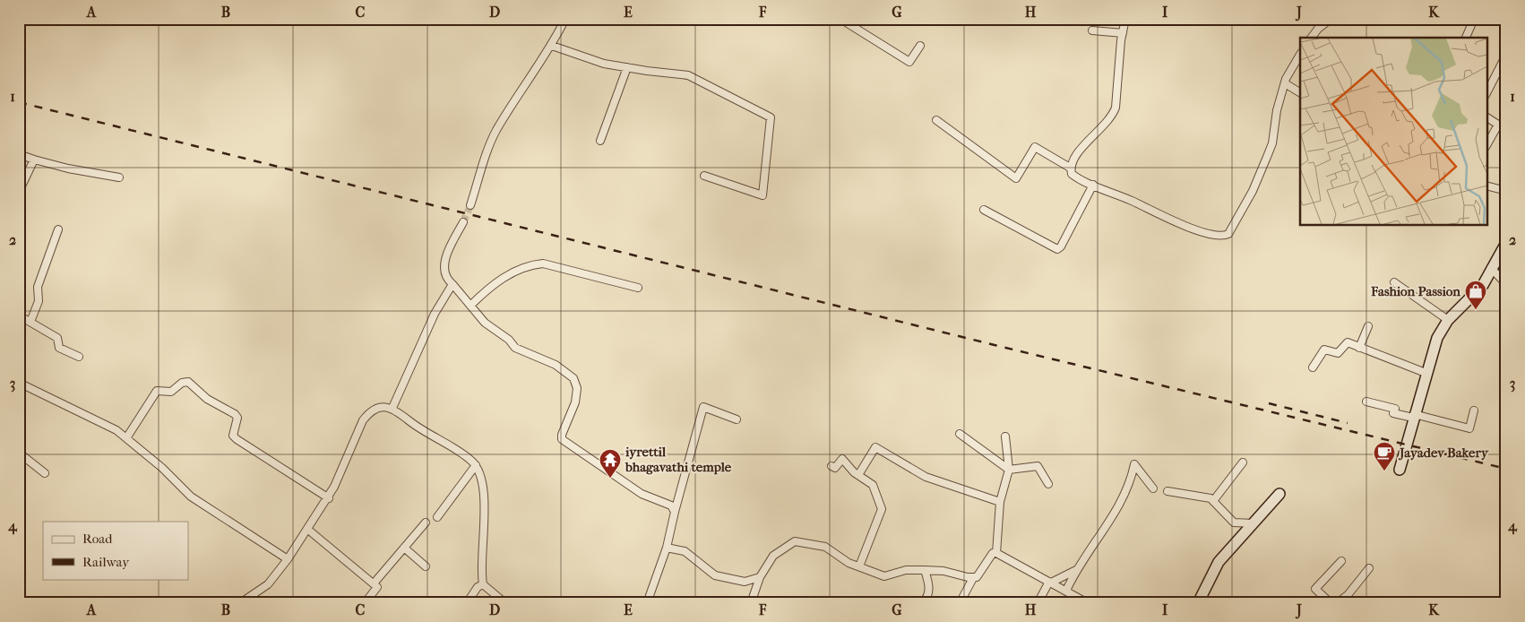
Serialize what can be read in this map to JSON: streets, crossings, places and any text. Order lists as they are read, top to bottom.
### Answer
{
  "places": {
    "shop": ["Fashion Passion"],
    "cafe": ["Jayadev Bakery"],
    "temple": ["iyrettil bhagavathi temple"]
  },
  "legend": ["Road", "Railway"],
  "grid": {
    "columns": [
      "A",
      "B",
      "C",
      "D",
      "E",
      "F",
      "G",
      "H",
      "I",
      "J",
      "K"
    ],
    "rows": [
      "1",
      "2",
      "3",
      "4"
    ]
  }
}
